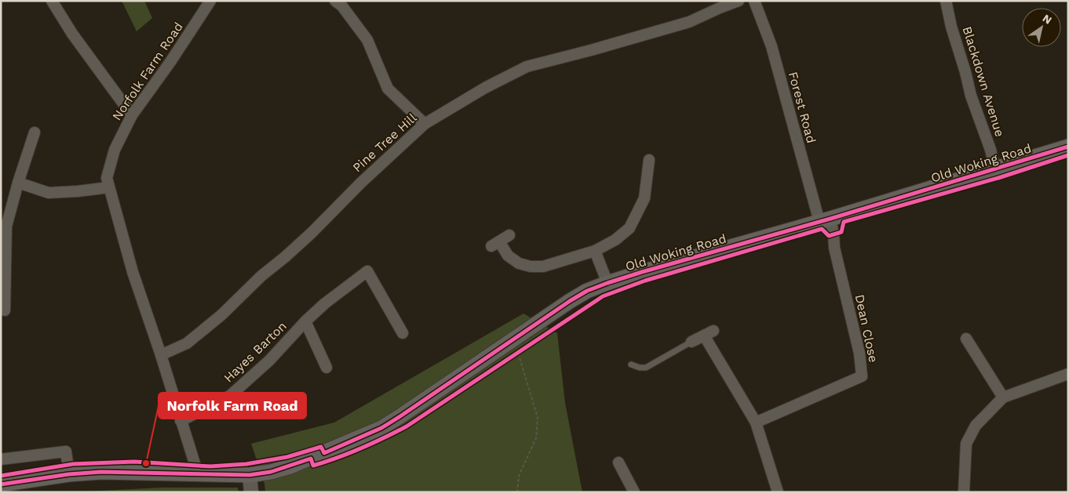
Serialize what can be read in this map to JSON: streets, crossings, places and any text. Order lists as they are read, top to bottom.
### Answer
{
  "streets": {
    "main road": ["Old Woking Road"],
    "street": [
      "Norfolk Farm Road",
      "Blackdown Avenue",
      "Forest Road",
      "Pine Tree Hill",
      "Dean Close",
      "Hayes Barton"
    ]
  },
  "crossings": [
    ["Norfolk Farm Road", "Pine Tree Hill"],
    ["Norfolk Farm Road", "Old Woking Road"],
    ["Norfolk Farm Road", "Hayes Barton"],
    ["Blackdown Avenue", "Old Woking Road"],
    ["Forest Road", "Old Woking Road"],
    ["Forest Road", "Dean Close"],
    ["Old Woking Road", "Dean Close"]
  ],
  "places": ["Norfolk Farm Road"],
  "north": "top right"
}
